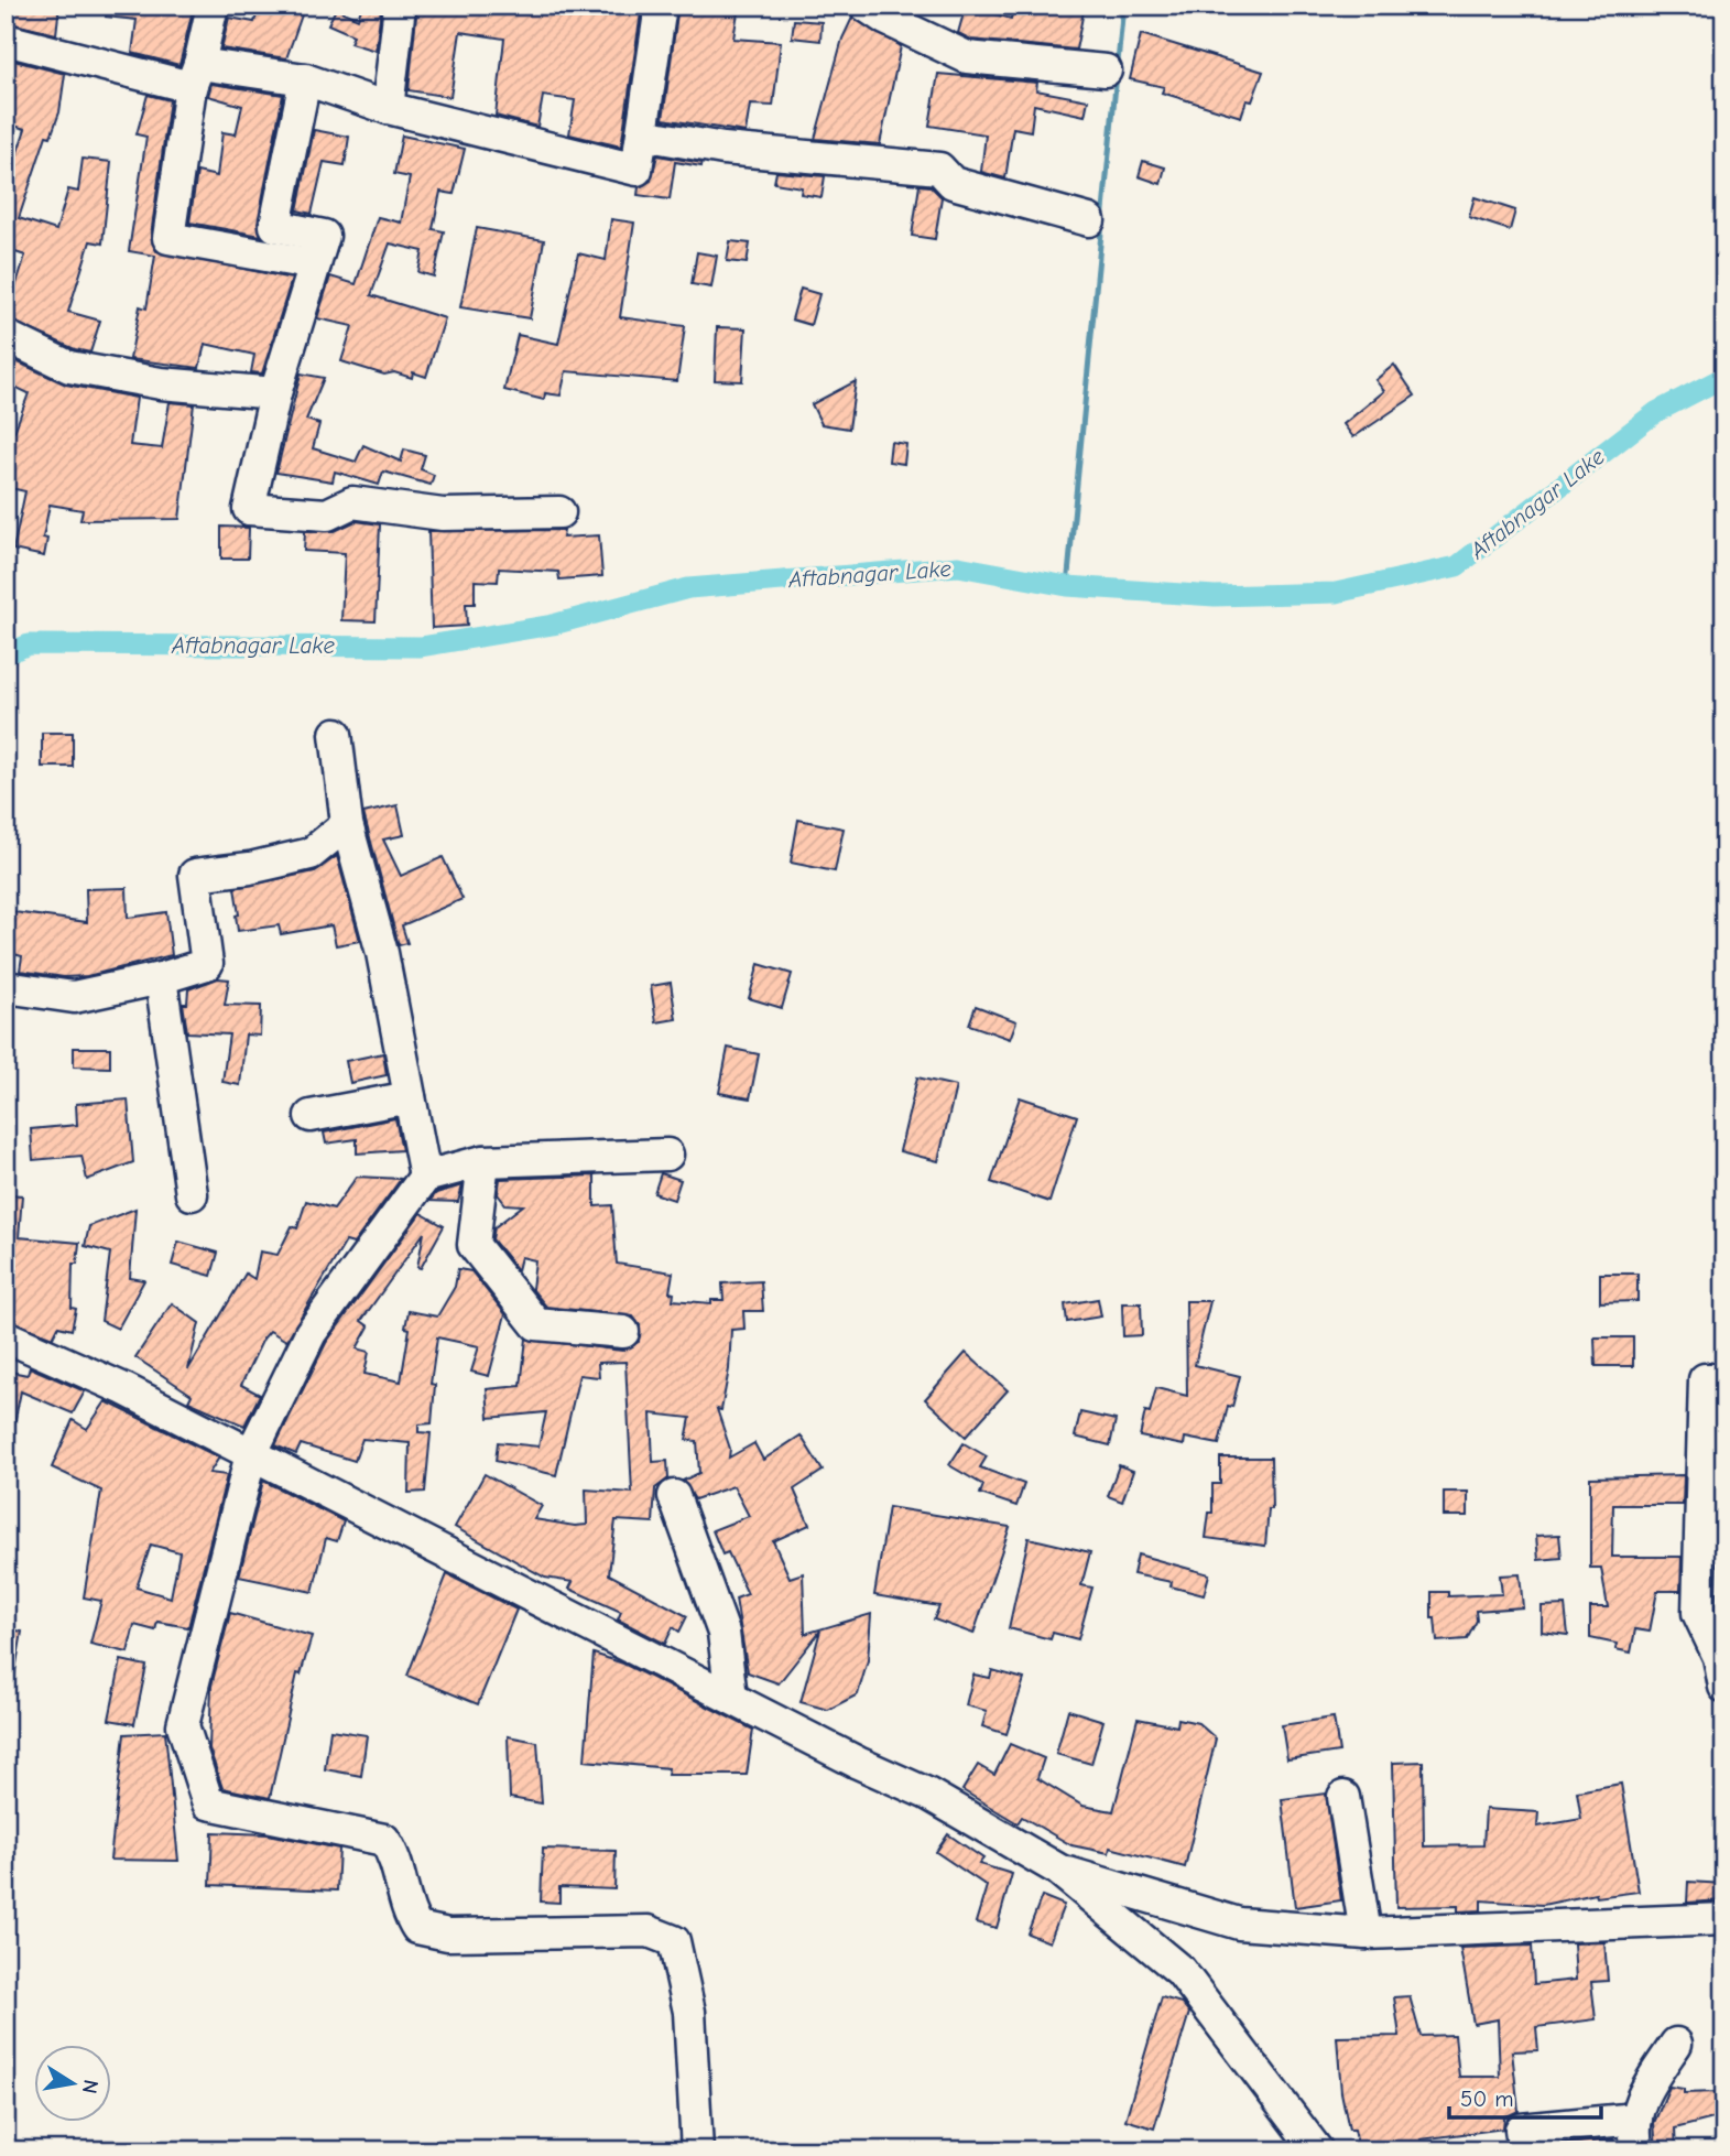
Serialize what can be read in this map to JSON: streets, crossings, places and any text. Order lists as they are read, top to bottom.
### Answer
{
  "water": ["Aftabnagar Lake"],
  "scale_bar": "50 m",
  "north": "right"
}
